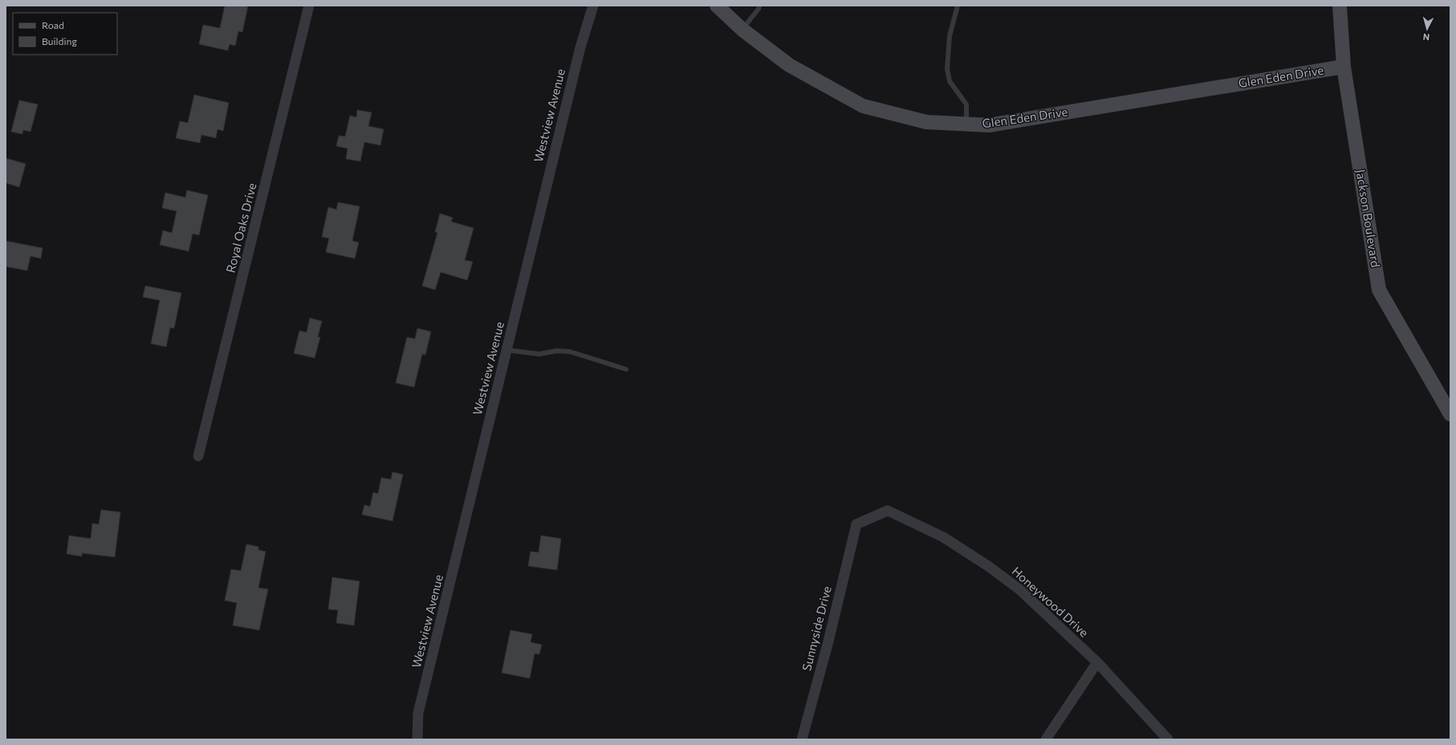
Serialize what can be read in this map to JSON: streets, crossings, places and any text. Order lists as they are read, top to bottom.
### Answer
{
  "streets": {
    "street": [
      "Glen Eden Drive",
      "Westview Avenue",
      "Jackson Boulevard",
      "Royal Oaks Drive",
      "Honeywood Drive",
      "Sunnyside Drive"
    ]
  },
  "crossings": [
    ["Glen Eden Drive", "Jackson Boulevard"],
    ["Honeywood Drive", "Sunnyside Drive"]
  ],
  "legend": ["Road", "Building"],
  "north": "bottom"
}
